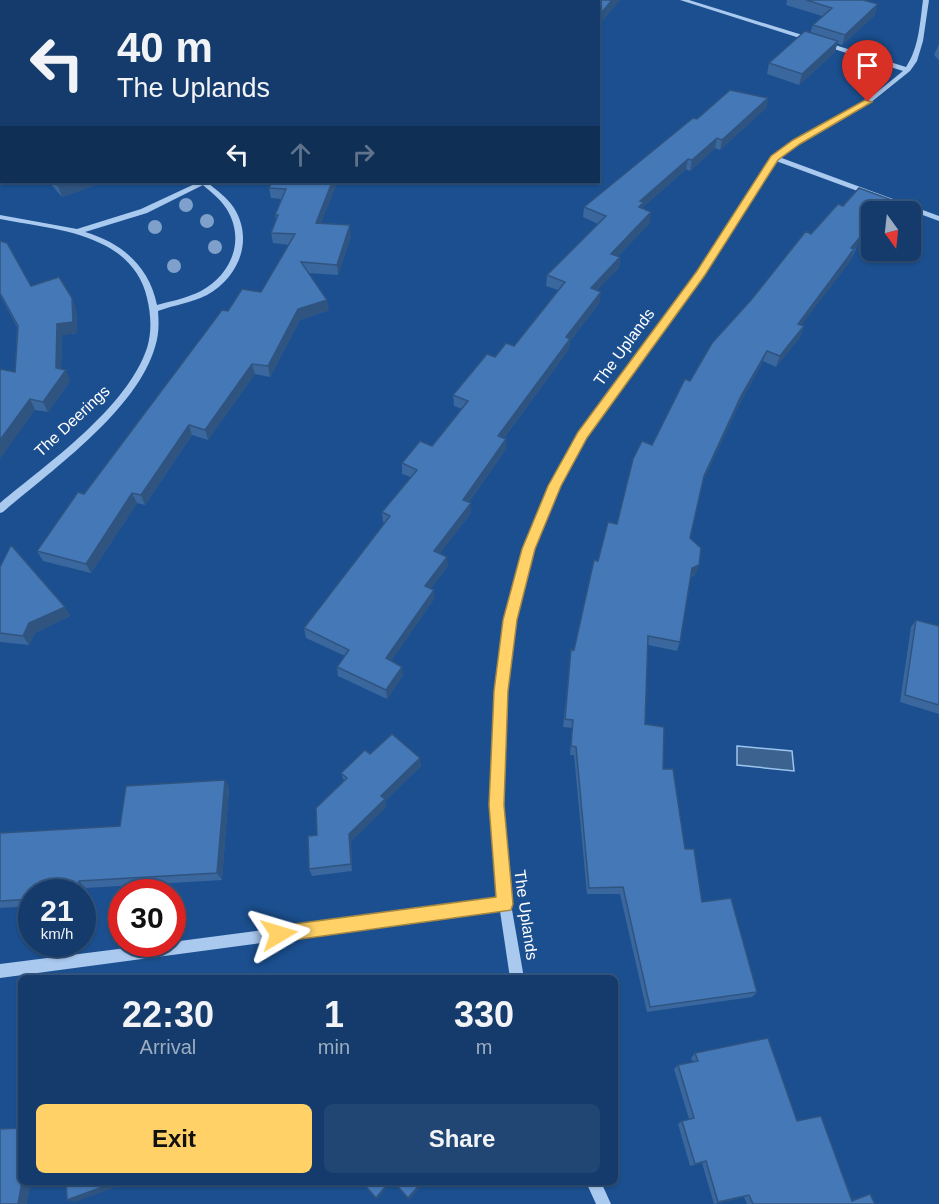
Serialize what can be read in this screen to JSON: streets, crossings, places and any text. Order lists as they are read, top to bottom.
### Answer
{
  "streets": {
    "street": ["The Uplands", "The Deerings"]
  },
  "north": "bottom",
  "page": {
    "turn": ["40 m", "The Uplands"],
    "speed": "21 km/h",
    "limit": "30",
    "eta": [
      "22:30",
      "Arrival",
      "1",
      "min",
      "330",
      "m"
    ],
    "buttons": ["Exit", "Share"]
  }
}
